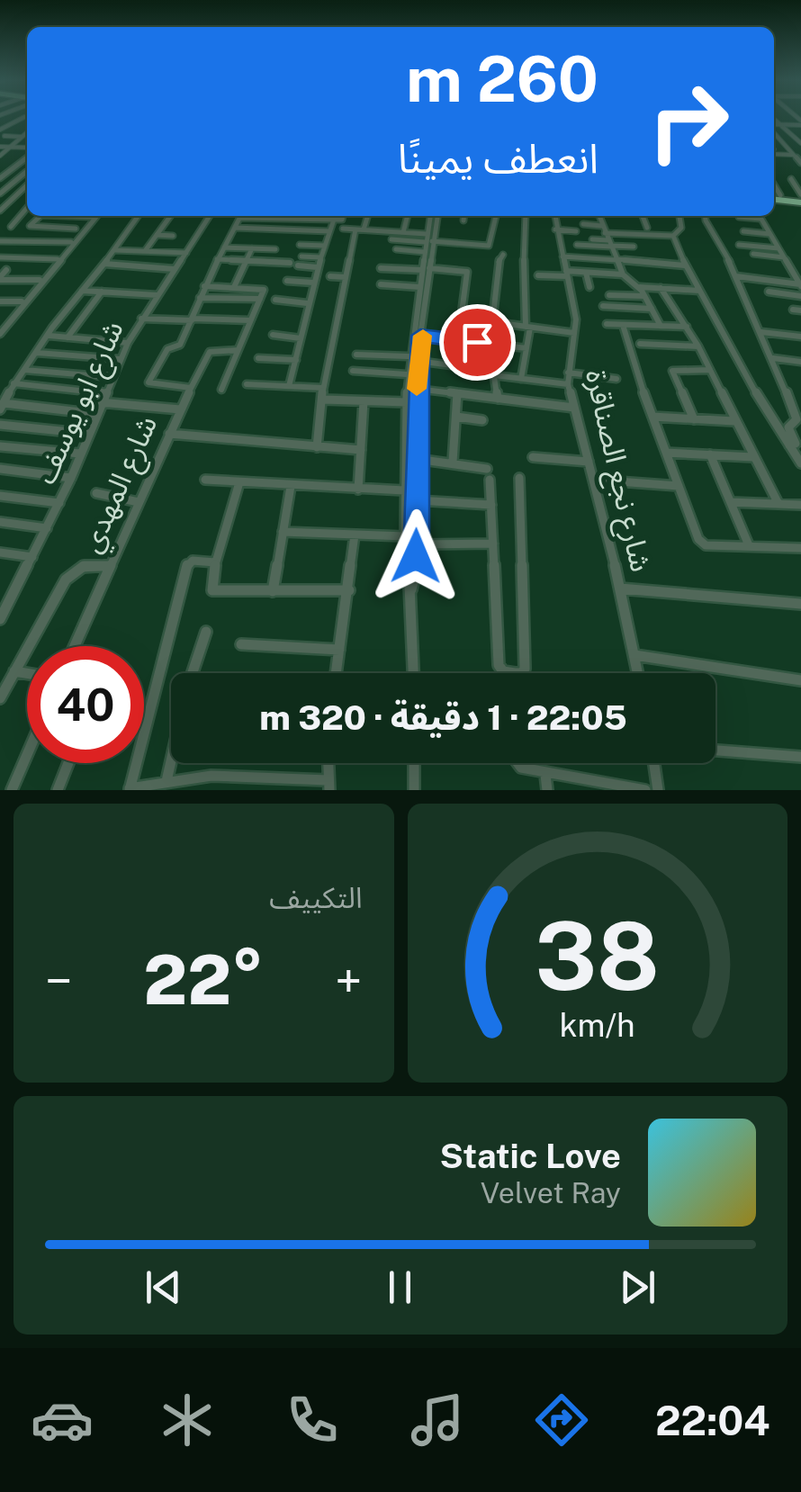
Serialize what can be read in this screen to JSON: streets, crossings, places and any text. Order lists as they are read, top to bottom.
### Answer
{
  "streets": {
    "street": ["شارع ابو يوسف", "شارع نجع الصناقرة", "شارع المهدي"]
  },
  "page": {
    "turn": ["260 m", "انعطف يمينًا"],
    "limit": "40",
    "trip": "22:05 · 1 دقيقة · 320 m",
    "tile": "التكييف",
    "heat": ["−", "22°", "+"],
    "song": ["Static Love", "Velvet Ray"],
    "tabs": "22:04",
    "gauge": ["38", "km/h"]
  }
}
